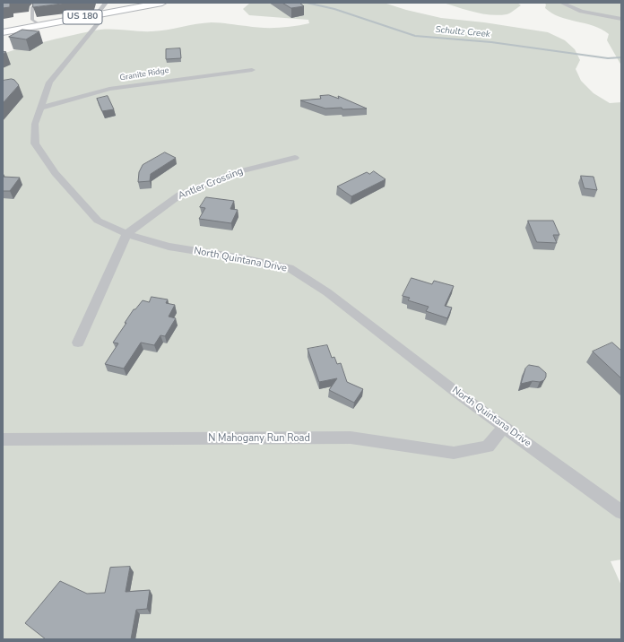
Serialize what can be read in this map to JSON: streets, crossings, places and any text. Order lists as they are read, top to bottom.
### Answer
{
  "streets": {
    "main road": ["US 180"],
    "street": [
      "Granite Ridge",
      "Antler Crossing",
      "North Quintana Drive",
      "N Mahogany Run Road"
    ]
  },
  "crossings": [
    ["US 180", "North Quintana Drive"],
    ["Granite Ridge", "North Quintana Drive"],
    ["Antler Crossing", "North Quintana Drive"],
    ["North Quintana Drive", "N Mahogany Run Road"]
  ],
  "water": ["Schultz Creek"]
}
